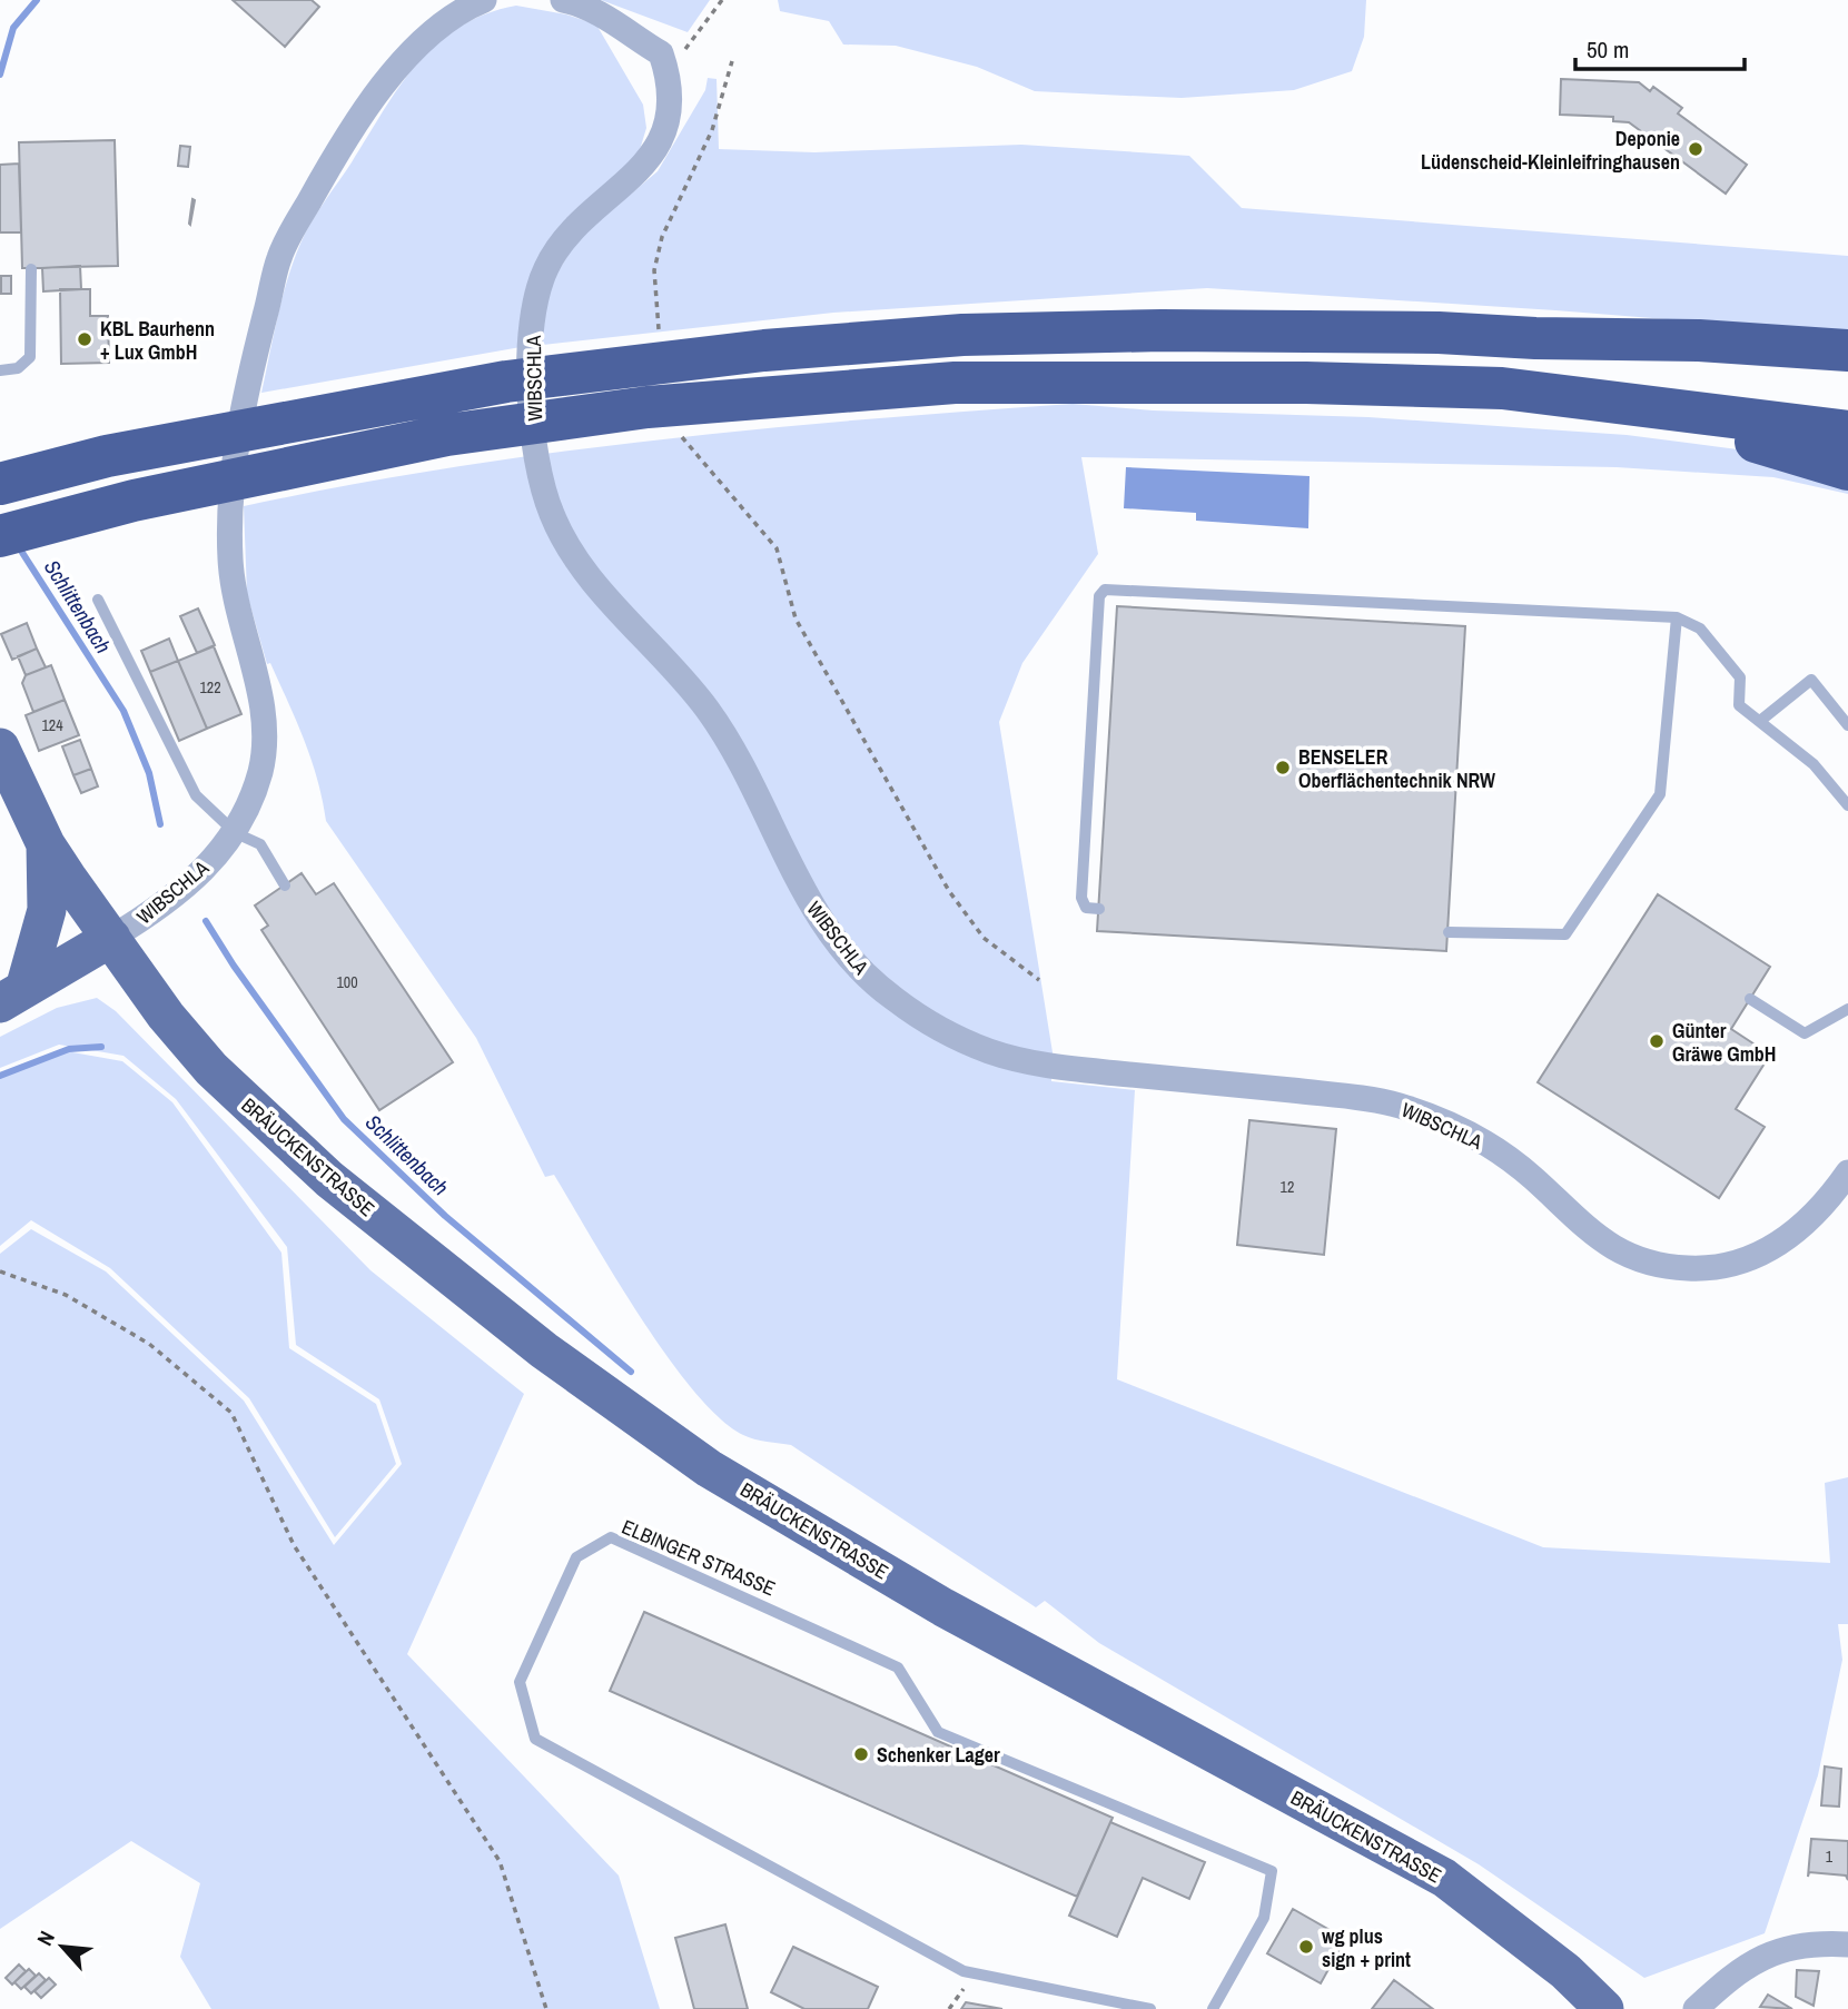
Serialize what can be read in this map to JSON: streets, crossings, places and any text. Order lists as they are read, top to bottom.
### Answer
{
  "streets": {
    "main road": ["BRÄUCKENSTRASSE"],
    "street": ["WIBSCHLA"],
    "lane": ["ELBINGER STRASSE"]
  },
  "crossings": [
    ["WIBSCHLA", "BRÄUCKENSTRASSE"]
  ],
  "water": ["Schlittenbach"],
  "places": [
    "Deponie Lüdenscheid-Kleinleifringhausen",
    "KBL Baurhenn + Lux GmbH",
    "BENSELER Oberflächentechnik NRW",
    "Günter Gräwe GmbH",
    "Schenker Lager",
    "wg plus sign + print"
  ],
  "house_numbers": [
    "122",
    "124",
    "100",
    "12",
    "1"
  ],
  "scale_bar": "50 m",
  "north": "top left"
}
